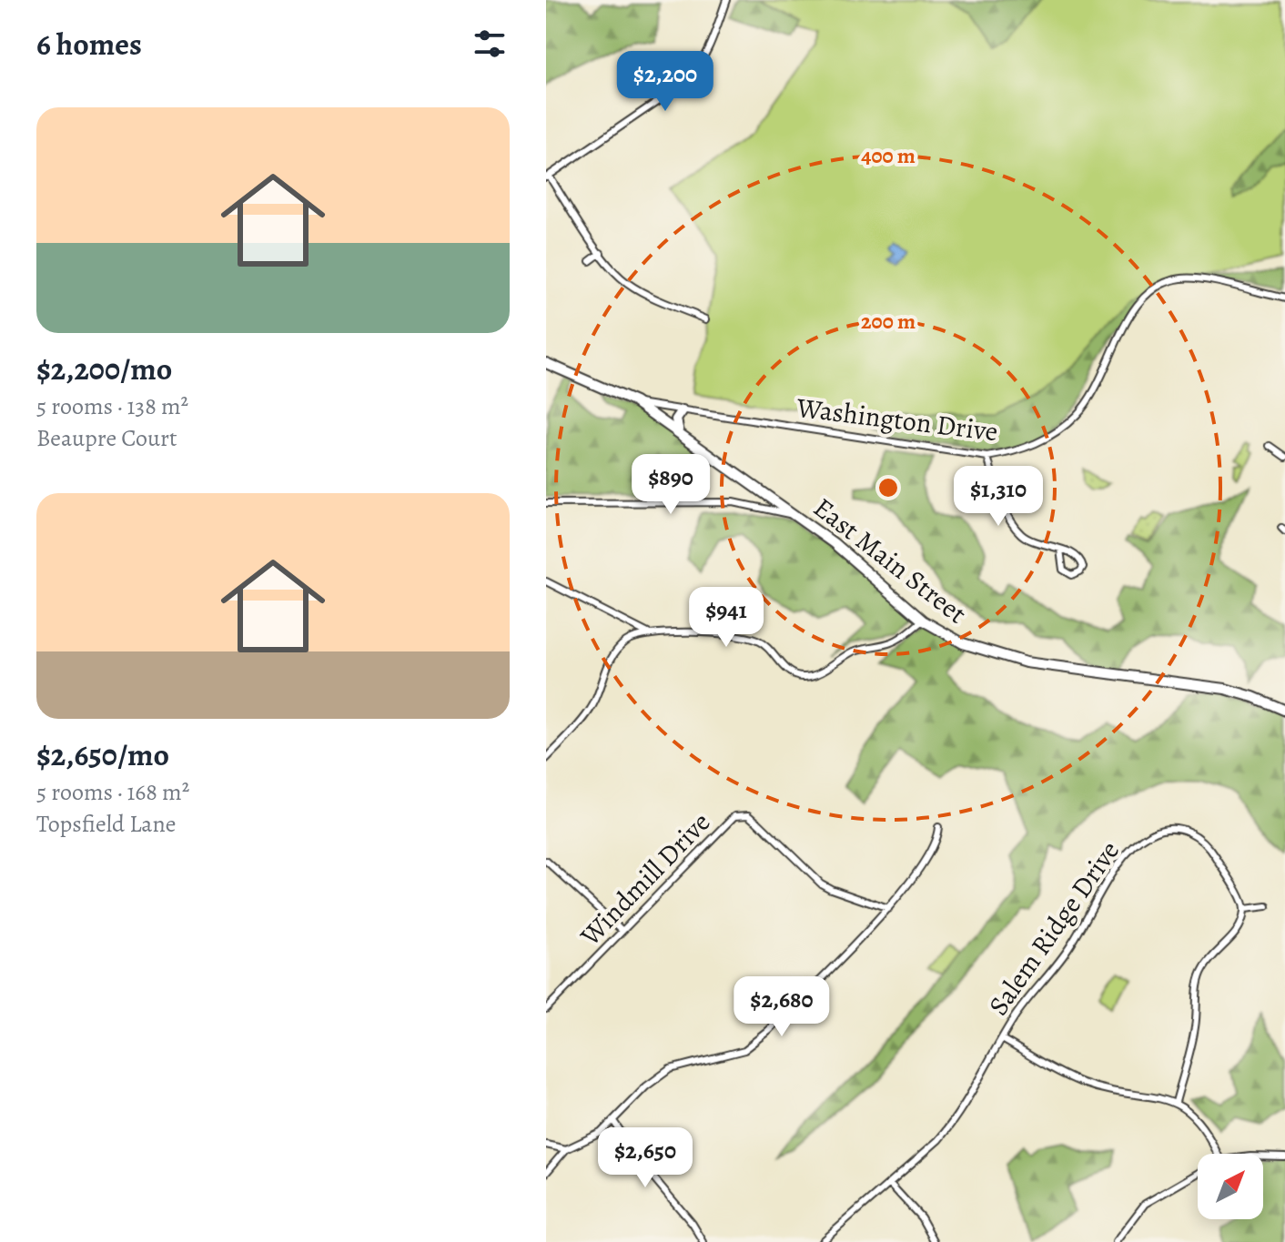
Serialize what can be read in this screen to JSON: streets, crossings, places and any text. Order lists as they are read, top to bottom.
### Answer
{
  "streets": {
    "main road": ["East Main Street"],
    "street": ["Washington Drive", "Windmill Drive", "Salem Ridge Drive"]
  },
  "crossings": [
    ["Washington Drive", "East Main Street"]
  ],
  "north": "top right",
  "page": {
    "heading": "6 homes",
    "price": [
      "$2,200",
      "$890",
      "$1,310",
      "$941",
      "$2,680",
      "$2,650"
    ],
    "list": [
      {
        "name": "$2,200/mo",
        "note": "5 rooms · 138 m² · Beaupre Court"
      },
      {
        "name": "$2,650/mo",
        "note": "5 rooms · 168 m² · Topsfield Lane"
      }
    ]
  },
  "rings": ["400 m", "200 m"]
}
